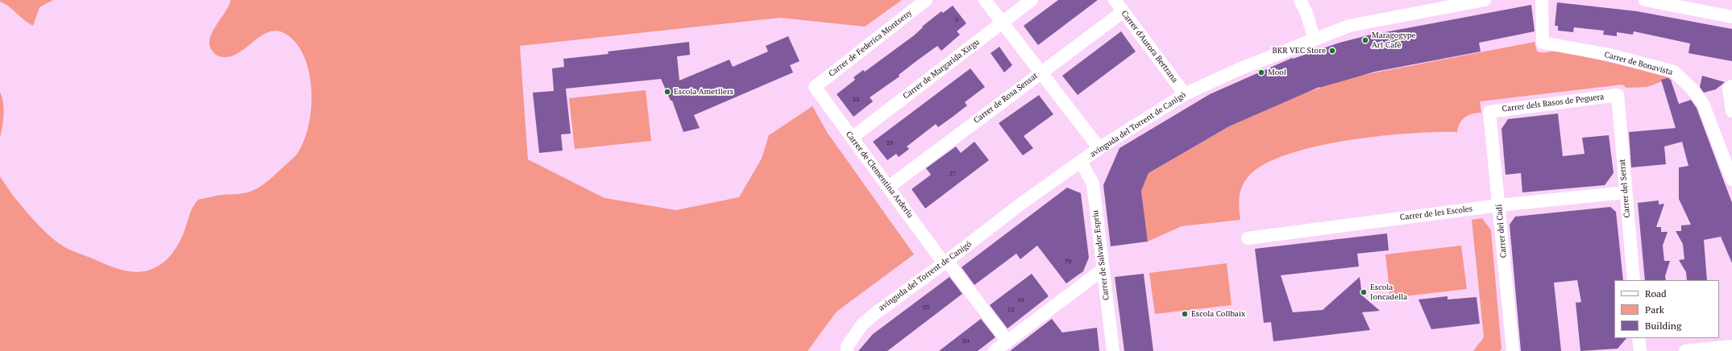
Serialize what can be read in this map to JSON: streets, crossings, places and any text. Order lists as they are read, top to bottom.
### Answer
{
  "streets": {
    "street": [
      "Carrer de Federica Montseny",
      "Carrer d'Aurora Bertrana",
      "Carrer de Bonavista",
      "Carrer de Margarida Xirgu",
      "Carrer de Rosa Sensat",
      "Carrer dels Rasos de Peguera",
      "avinguda del Torrent de Canigó",
      "Carrer de Clementina Arderiu",
      "Carrer del Serrat",
      "Carrer de les Escoles",
      "Carrer del Cadí",
      "Carrer de Salvador Espriu"
    ]
  },
  "crossings": [
    ["Carrer de Federica Montseny", "Carrer de Clementina Arderiu"],
    ["Carrer d'Aurora Bertrana", "Carrer de Rosa Sensat"],
    ["Carrer d'Aurora Bertrana", "avinguda del Torrent de Canigó"],
    ["Carrer de Margarida Xirgu", "Carrer de Clementina Arderiu"],
    ["Carrer de Rosa Sensat", "Carrer de Clementina Arderiu"],
    ["Carrer dels Rasos de Peguera", "Carrer del Serrat"],
    ["Carrer dels Rasos de Peguera", "Carrer del Cadí"],
    ["avinguda del Torrent de Canigó", "Carrer de Clementina Arderiu"],
    ["avinguda del Torrent de Canigó", "Carrer de Salvador Espriu"],
    ["Carrer del Serrat", "Carrer de les Escoles"],
    ["Carrer de les Escoles", "Carrer del Cadí"]
  ],
  "places": [
    "Maragogype Art Cafè",
    "BKR VEC Store",
    "Mool",
    "Escola Ametllers",
    "Escola Joncadella",
    "Escola Collbaix"
  ],
  "house_numbers": [
    "3",
    "23",
    "33",
    "27",
    "59",
    "10",
    "93",
    "12",
    "20"
  ],
  "legend": ["Road", "Park", "Building"]
}
